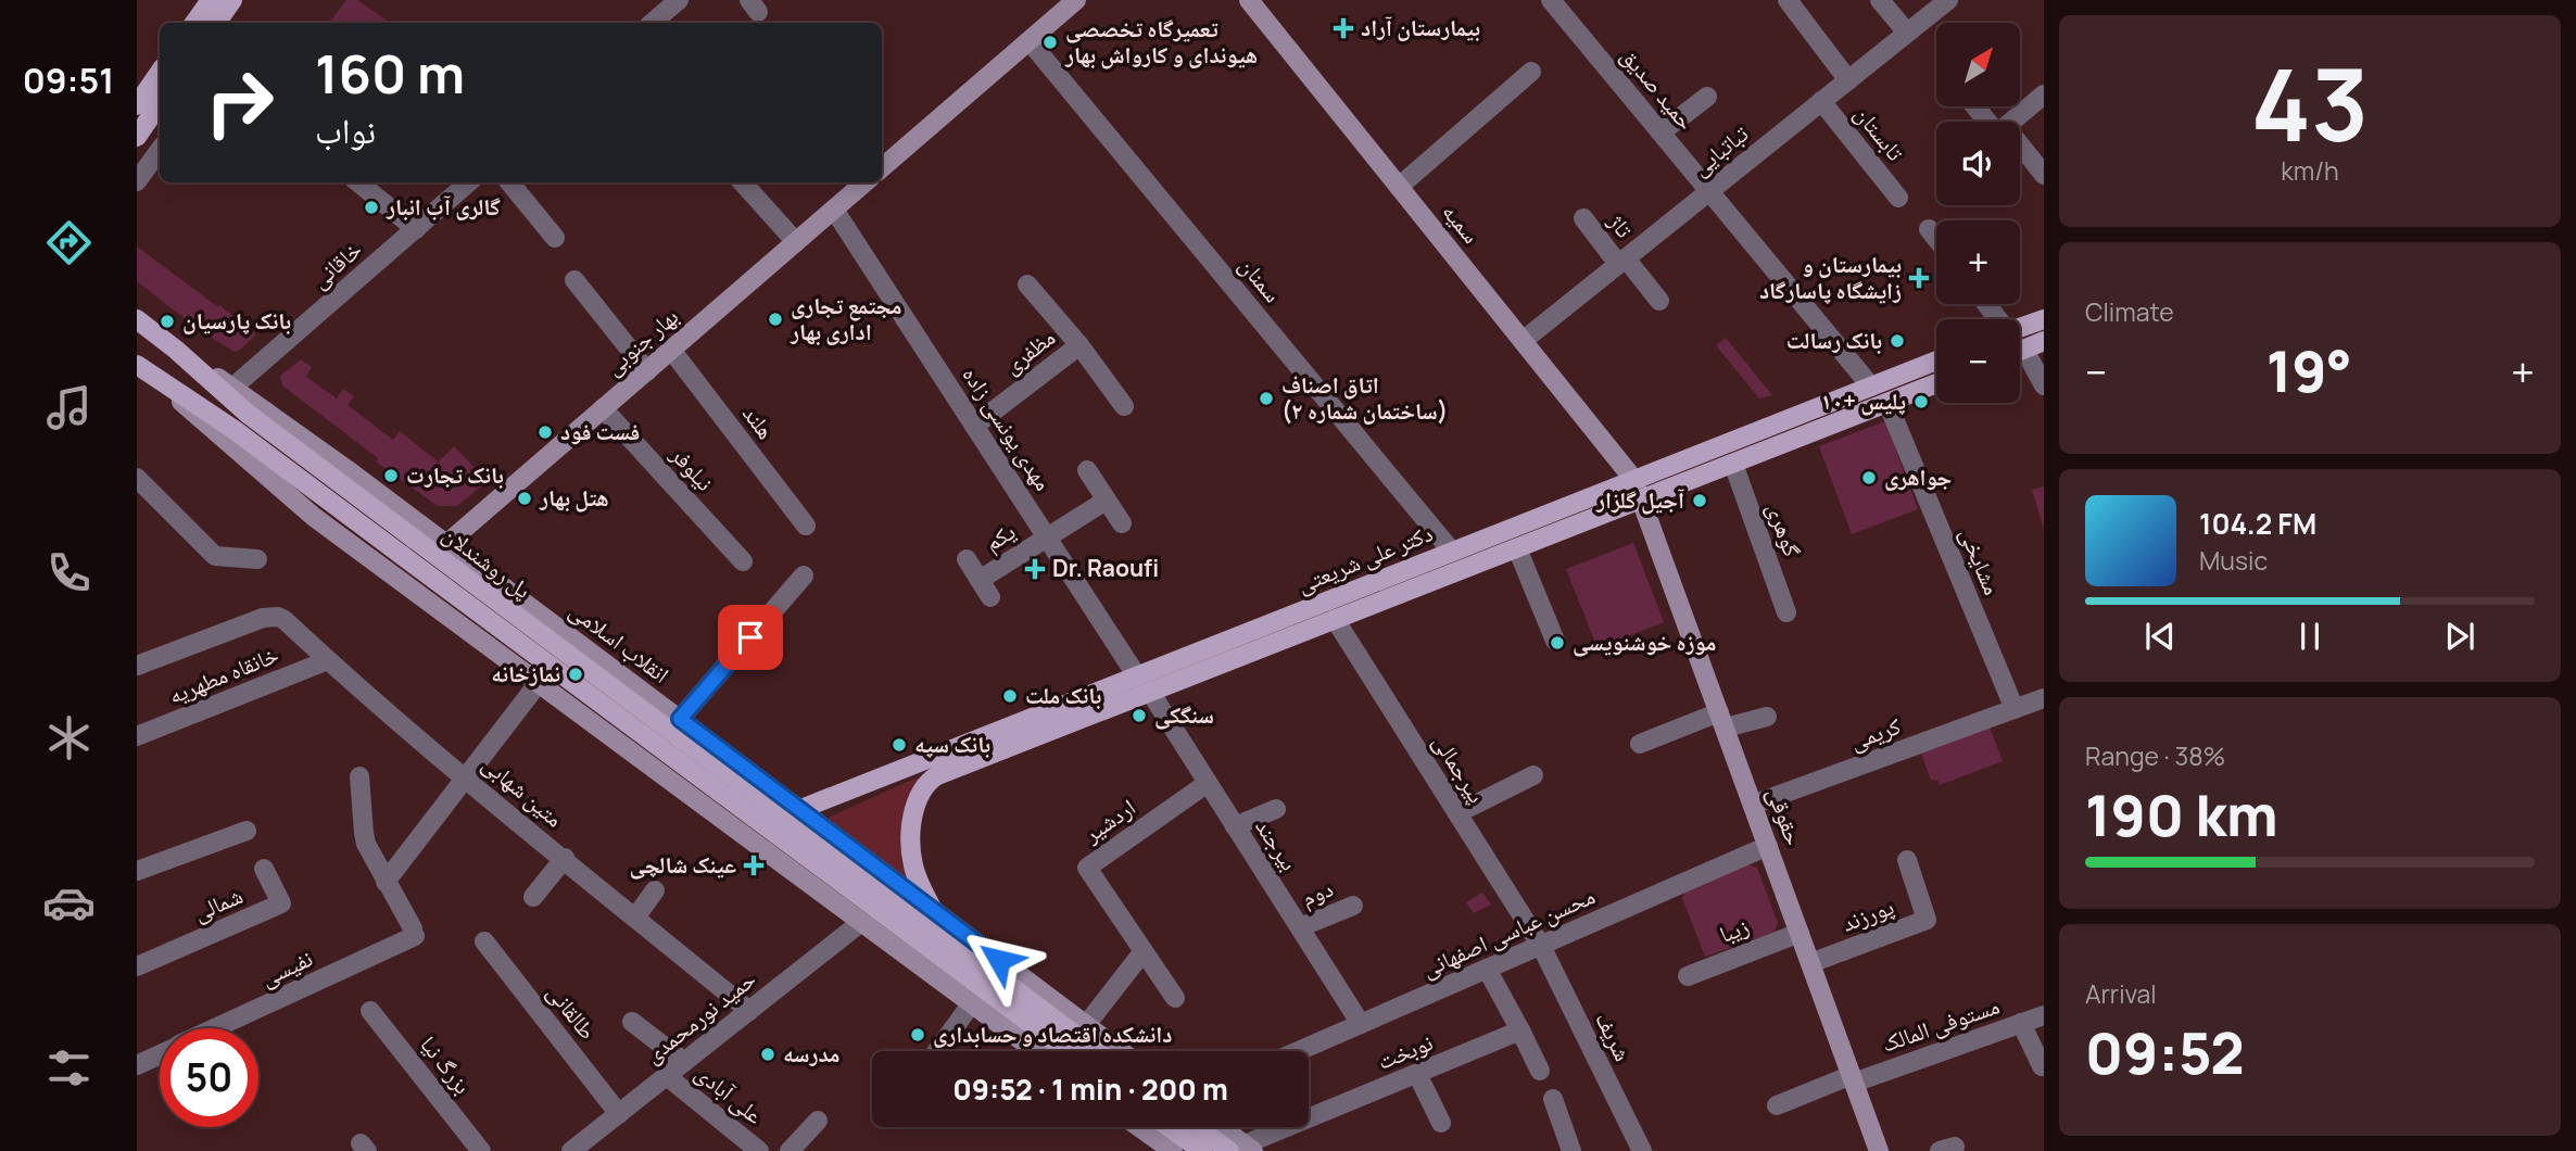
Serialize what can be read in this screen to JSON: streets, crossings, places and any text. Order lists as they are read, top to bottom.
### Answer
{
  "streets": {
    "main road": [
      "سمیه",
      "بهار جنوبی",
      "دکتر علی شریعتی",
      "پل روشندلان",
      "انقلاب اسلامی",
      "حقوقی"
    ],
    "street": [
      "حمید صدیق",
      "تابستان",
      "تباتبایی",
      "تاژ",
      "خاقانی",
      "سمنان",
      "مظفری",
      "هلند",
      "مهدی یونسی زاده",
      "نیلوفر",
      "گوهری",
      "یکم",
      "مشایخی",
      "خانقاه مطهریه",
      "کریمی",
      "پیرجمالی",
      "متین شهابی",
      "اردشیر",
      "بیرجند",
      "دوم",
      "شمالی",
      "پورزند",
      "زیبا",
      "محسن عباسی اصفهانی",
      "نفیسی",
      "طالقانی",
      "حمید نورمحمدی",
      "مستوفی المالک",
      "شریف",
      "نوبخت",
      "بزرگ نیا",
      "علی آبادی"
    ]
  },
  "crossings": [
    ["حمید صدیق", "تباتبایی"],
    ["حمید صدیق", "دکتر علی شریعتی"],
    ["تابستان", "تباتبایی"],
    ["تباتبایی", "سمیه"],
    ["تباتبایی", "تاژ"],
    ["سمیه", "دکتر علی شریعتی"],
    ["سمیه", "حقوقی"],
    ["خاقانی", "انقلاب اسلامی"],
    ["سمنان", "دکتر علی شریعتی"],
    ["بهار جنوبی", "هلند"],
    ["بهار جنوبی", "مهدی یونسی زاده"],
    ["بهار جنوبی", "نیلوفر"],
    ["بهار جنوبی", "انقلاب اسلامی"],
    ["مظفری", "مهدی یونسی زاده"],
    ["مهدی یونسی زاده", "یکم"],
    ["مهدی یونسی زاده", "دکتر علی شریعتی"],
    ["گوهری", "دکتر علی شریعتی"],
    ["دکتر علی شریعتی", "مشایخی"],
    ["دکتر علی شریعتی", "انقلاب اسلامی"],
    ["دکتر علی شریعتی", "پیرجمالی"],
    ["دکتر علی شریعتی", "حقوقی"],
    ["دکتر علی شریعتی", "بیرجند"],
    ["مشایخی", "کریمی"],
    ["پل روشندلان", "انقلاب اسلامی"],
    ["خانقاه مطهریه", "متین شهابی"],
    ["کریمی", "حقوقی"],
    ["پیرجمالی", "محسن عباسی اصفهانی"],
    ["پیرجمالی", "شریف"],
    ["متین شهابی", "حمید نورمحمدی"],
    ["حقوقی", "پورزند"],
    ["حقوقی", "زیبا"],
    ["حقوقی", "محسن عباسی اصفهانی"],
    ["حقوقی", "مستوفی المالک"],
    ["اردشیر", "بیرجند"],
    ["بیرجند", "دوم"],
    ["بیرجند", "محسن عباسی اصفهانی"],
    ["محسن عباسی اصفهانی", "شریف"],
    ["طالقانی", "حمید نورمحمدی"],
    ["حمید نورمحمدی", "علی آبادی"]
  ],
  "places": {
    "health": [
      "بیمارستان آراد",
      "بیمارستان و زایشگاه پاسارگاد",
      "Dr. Raoufi",
      "عينک شالچی"
    ],
    "other": [
      "تعمیرگاه تخصصی هیوندای و کارواش بهار",
      "گالری آب انبار",
      "مجتمع تجاری اداری بهار",
      "بانک پارسیان",
      "بانک رسالت",
      "اتاق اصناف (ساختمان شماره ۲)",
      "پلیس +۱۰",
      "فست فود",
      "بانک تجارت",
      "جواهری",
      "هتل بهار",
      "آجیل گلزار",
      "موزه خوشنویسی",
      "نمازخانه",
      "بانک ملت",
      "سنگکی",
      "بانک سپه",
      "دانشکده اقتصاد و حسابداری",
      "مدرسه"
    ]
  },
  "north": "top right",
  "page": {
    "tabs": "09:51",
    "tile": [
      ["43", "km/h"],
      "Climate",
      ["Range · 38%", "190 km"],
      ["Arrival", "09:52"]
    ],
    "map_buttons": ["+", "−"],
    "turn": ["160 m", "نواب"],
    "heat": ["−", "19°", "+"],
    "song": ["104.2 FM", "Music"],
    "limit": "50",
    "trip": "09:52 · 1 min · 200 m"
  }
}
